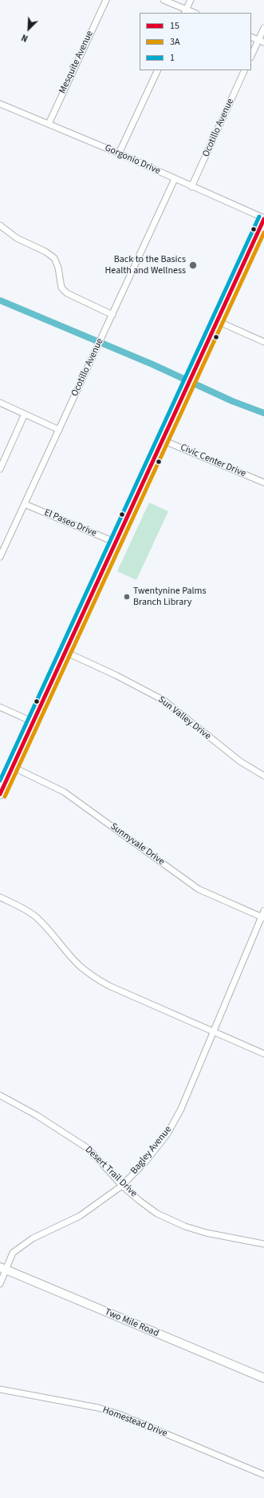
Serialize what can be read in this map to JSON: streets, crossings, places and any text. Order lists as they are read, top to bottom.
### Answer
{
  "streets": {
    "main road": ["Two Mile Road"],
    "street": [
      "Mesquite Avenue",
      "Ocotillo Avenue",
      "Gorgonio Drive",
      "Civic Center Drive",
      "El Paseo Drive",
      "Sun Valley Drive",
      "Sunnyvale Drive",
      "Bagley Avenue",
      "Desert Trail Drive",
      "Homestead Drive"
    ]
  },
  "crossings": [
    ["Mesquite Avenue", "Gorgonio Drive"],
    ["Ocotillo Avenue", "Gorgonio Drive"],
    ["Ocotillo Avenue", "El Paseo Drive"],
    ["Sunnyvale Drive", "Bagley Avenue"],
    ["Bagley Avenue", "Desert Trail Drive"],
    ["Bagley Avenue", "Two Mile Road"]
  ],
  "places": ["Back to the Basics Health and Wellness", "Twentynine Palms Branch Library"],
  "lines": ["transit line 1", "transit line 15", "transit line 3A"],
  "legend": ["15", "3A", "1"],
  "north": "bottom left"
}
